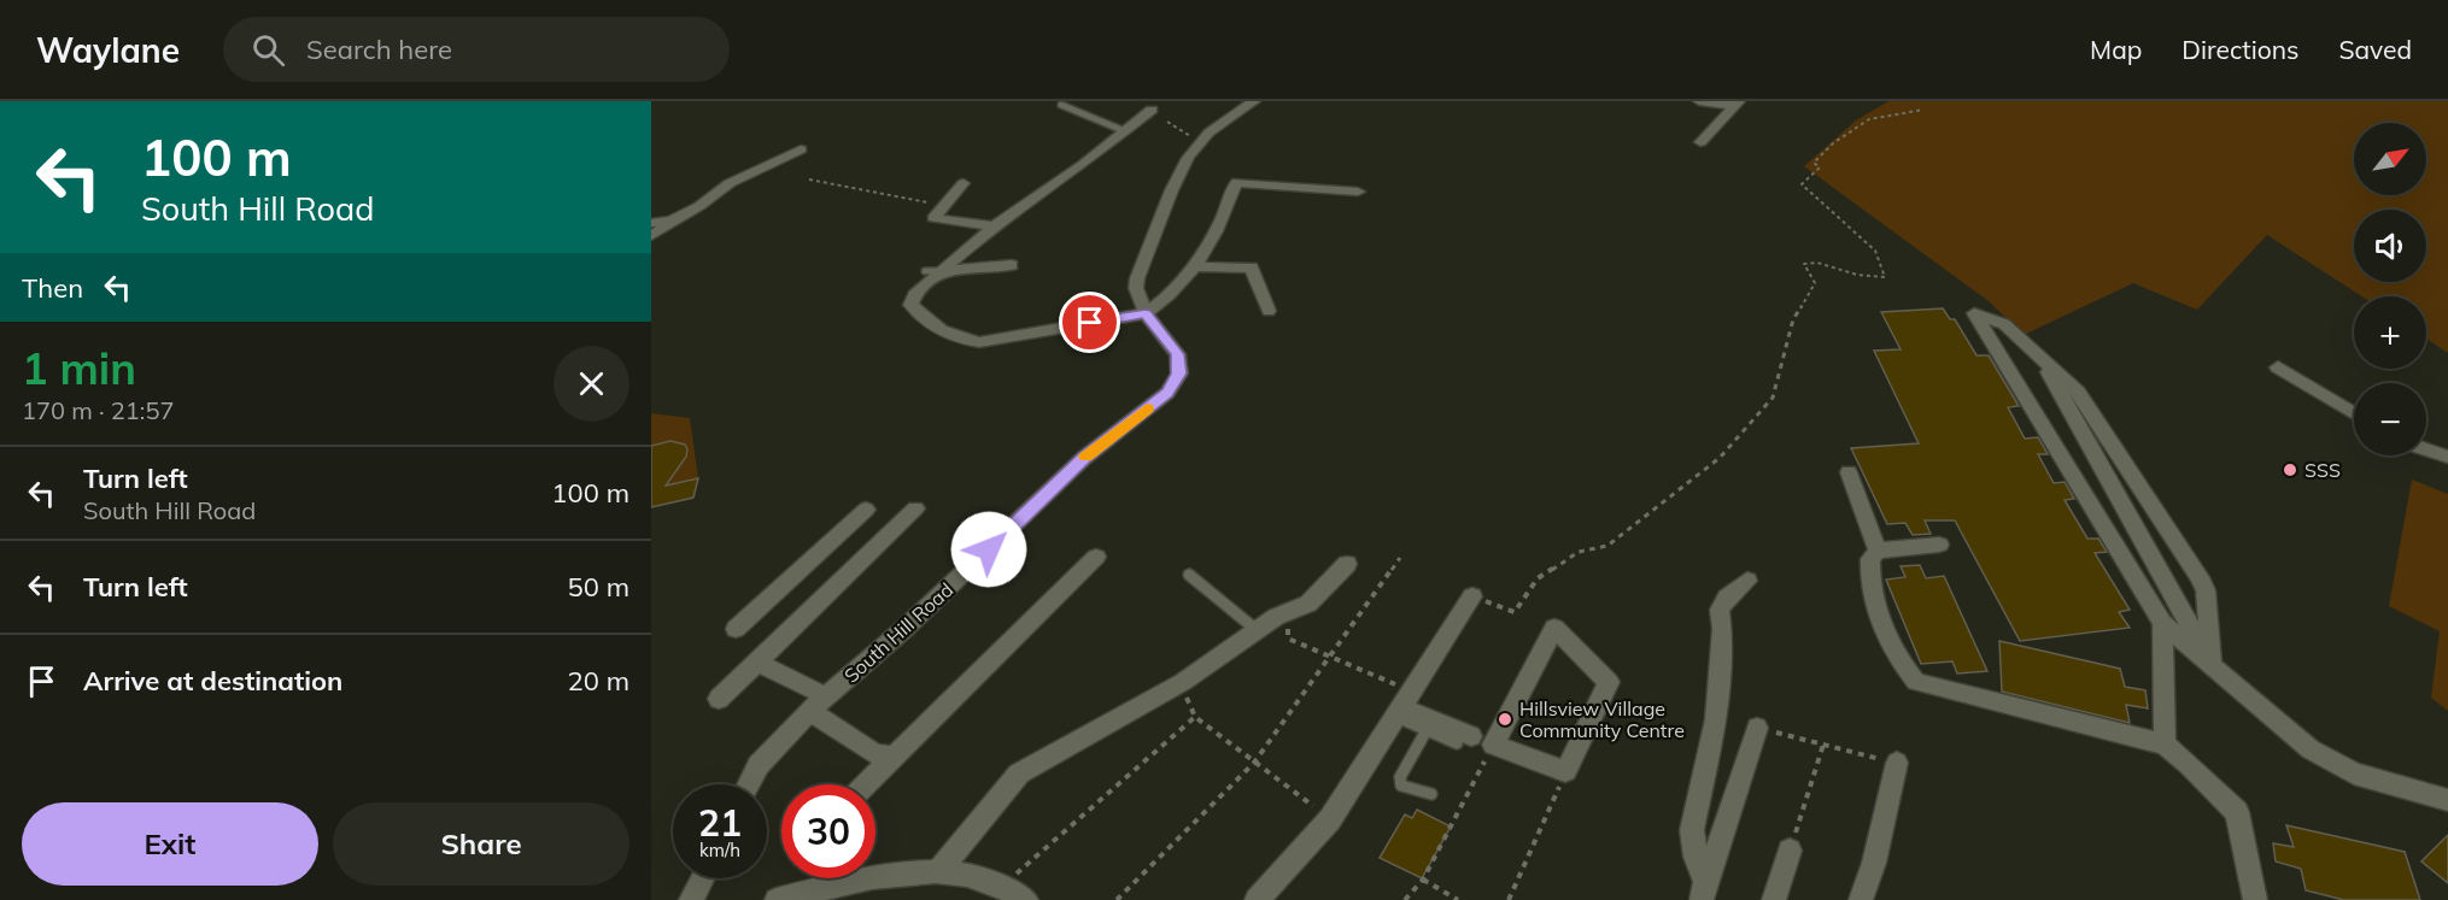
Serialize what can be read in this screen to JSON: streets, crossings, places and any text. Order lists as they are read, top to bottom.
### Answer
{
  "streets": {
    "street": ["South Hill Road"]
  },
  "places": ["SSS", "Hillsview Village Community Centre"],
  "north": "top right",
  "page": {
    "header": "Waylane",
    "search": "Search here",
    "nav": ["Map", "Directions", "Saved"],
    "turn": ["100 m", "South Hill Road"],
    "map_buttons": ["+", "−"],
    "then": "Then",
    "heading": ["1 min", "170 m · 21:57"],
    "list": [
      {
        "name": "Turn left",
        "note": "South Hill Road",
        "value": "100 m"
      },
      {
        "name": "Turn left",
        "value": "50 m"
      },
      {
        "name": "Arrive at destination",
        "value": "20 m"
      }
    ],
    "speed": "21 km/h",
    "limit": "30",
    "buttons": ["Exit", "Share"]
  }
}
